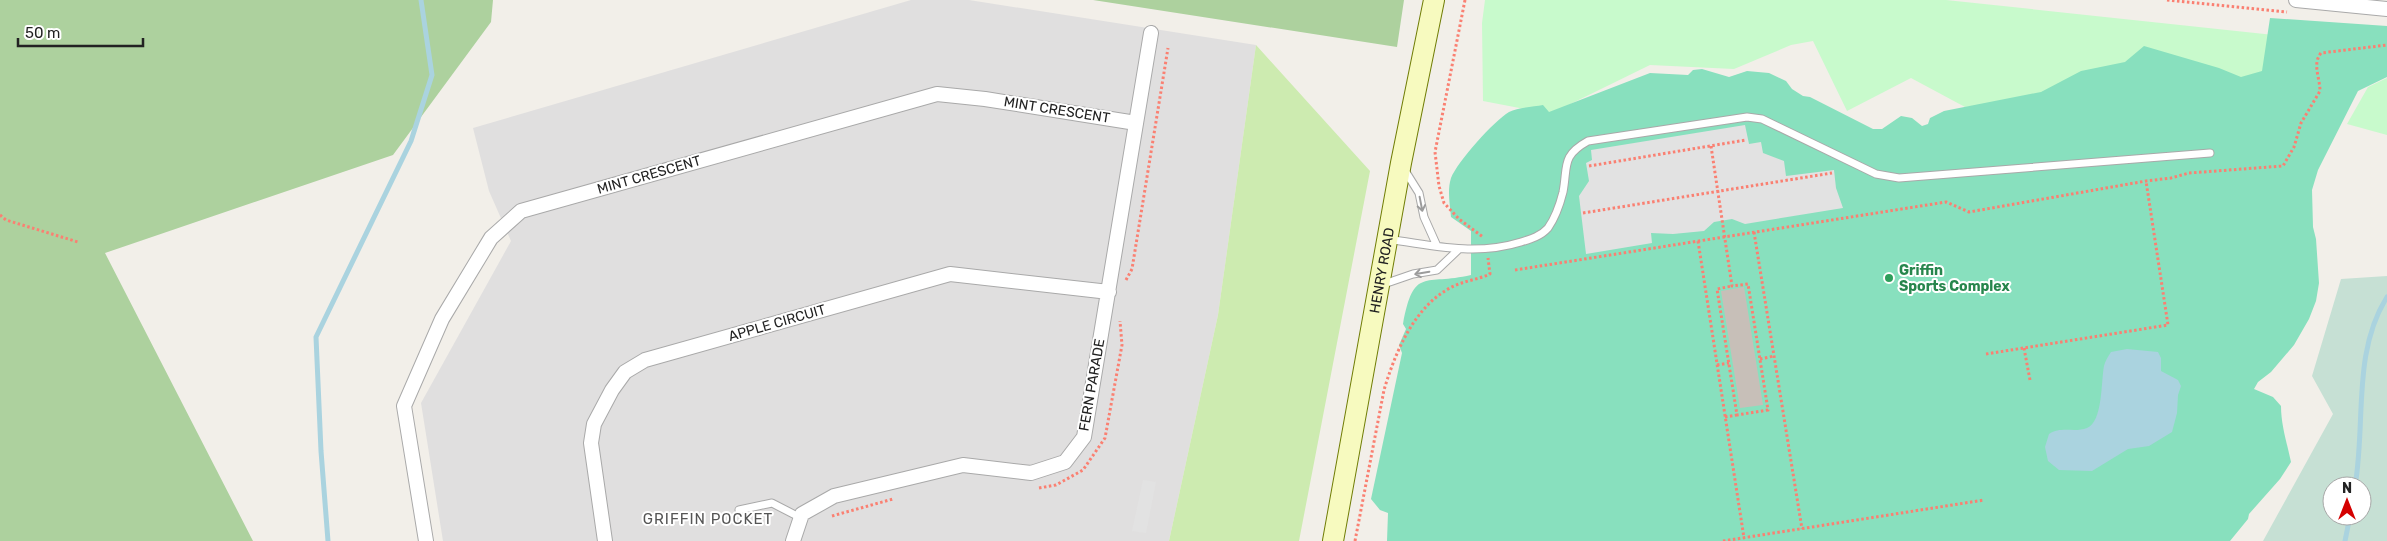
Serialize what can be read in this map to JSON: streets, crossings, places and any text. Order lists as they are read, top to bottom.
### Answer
{
  "streets": {
    "main road": ["HENRY ROAD"],
    "street": ["MINT CRESCENT", "APPLE CIRCUIT", "FERN PARADE"]
  },
  "crossings": [
    ["MINT CRESCENT", "FERN PARADE"],
    ["APPLE CIRCUIT", "FERN PARADE"]
  ],
  "districts": ["GRIFFIN POCKET"],
  "places": ["Griffin Sports Complex"],
  "scale_bar": "50 m",
  "north": "top"
}
